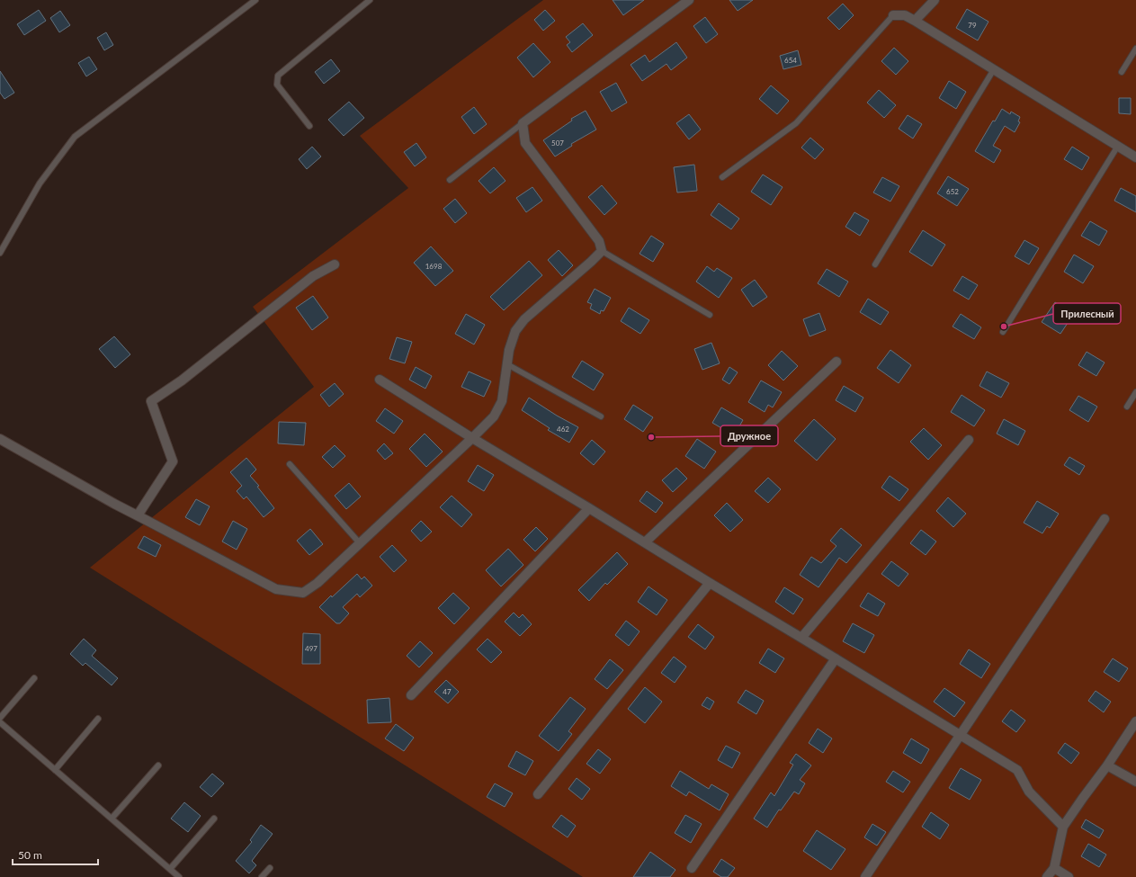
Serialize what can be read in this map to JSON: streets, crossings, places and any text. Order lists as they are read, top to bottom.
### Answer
{
  "places": ["Прилесный", "Дружное"],
  "house_numbers": [
    "79",
    "654",
    "507",
    "652",
    "1698",
    "462",
    "497",
    "47"
  ],
  "scale_bar": "50 m"
}
